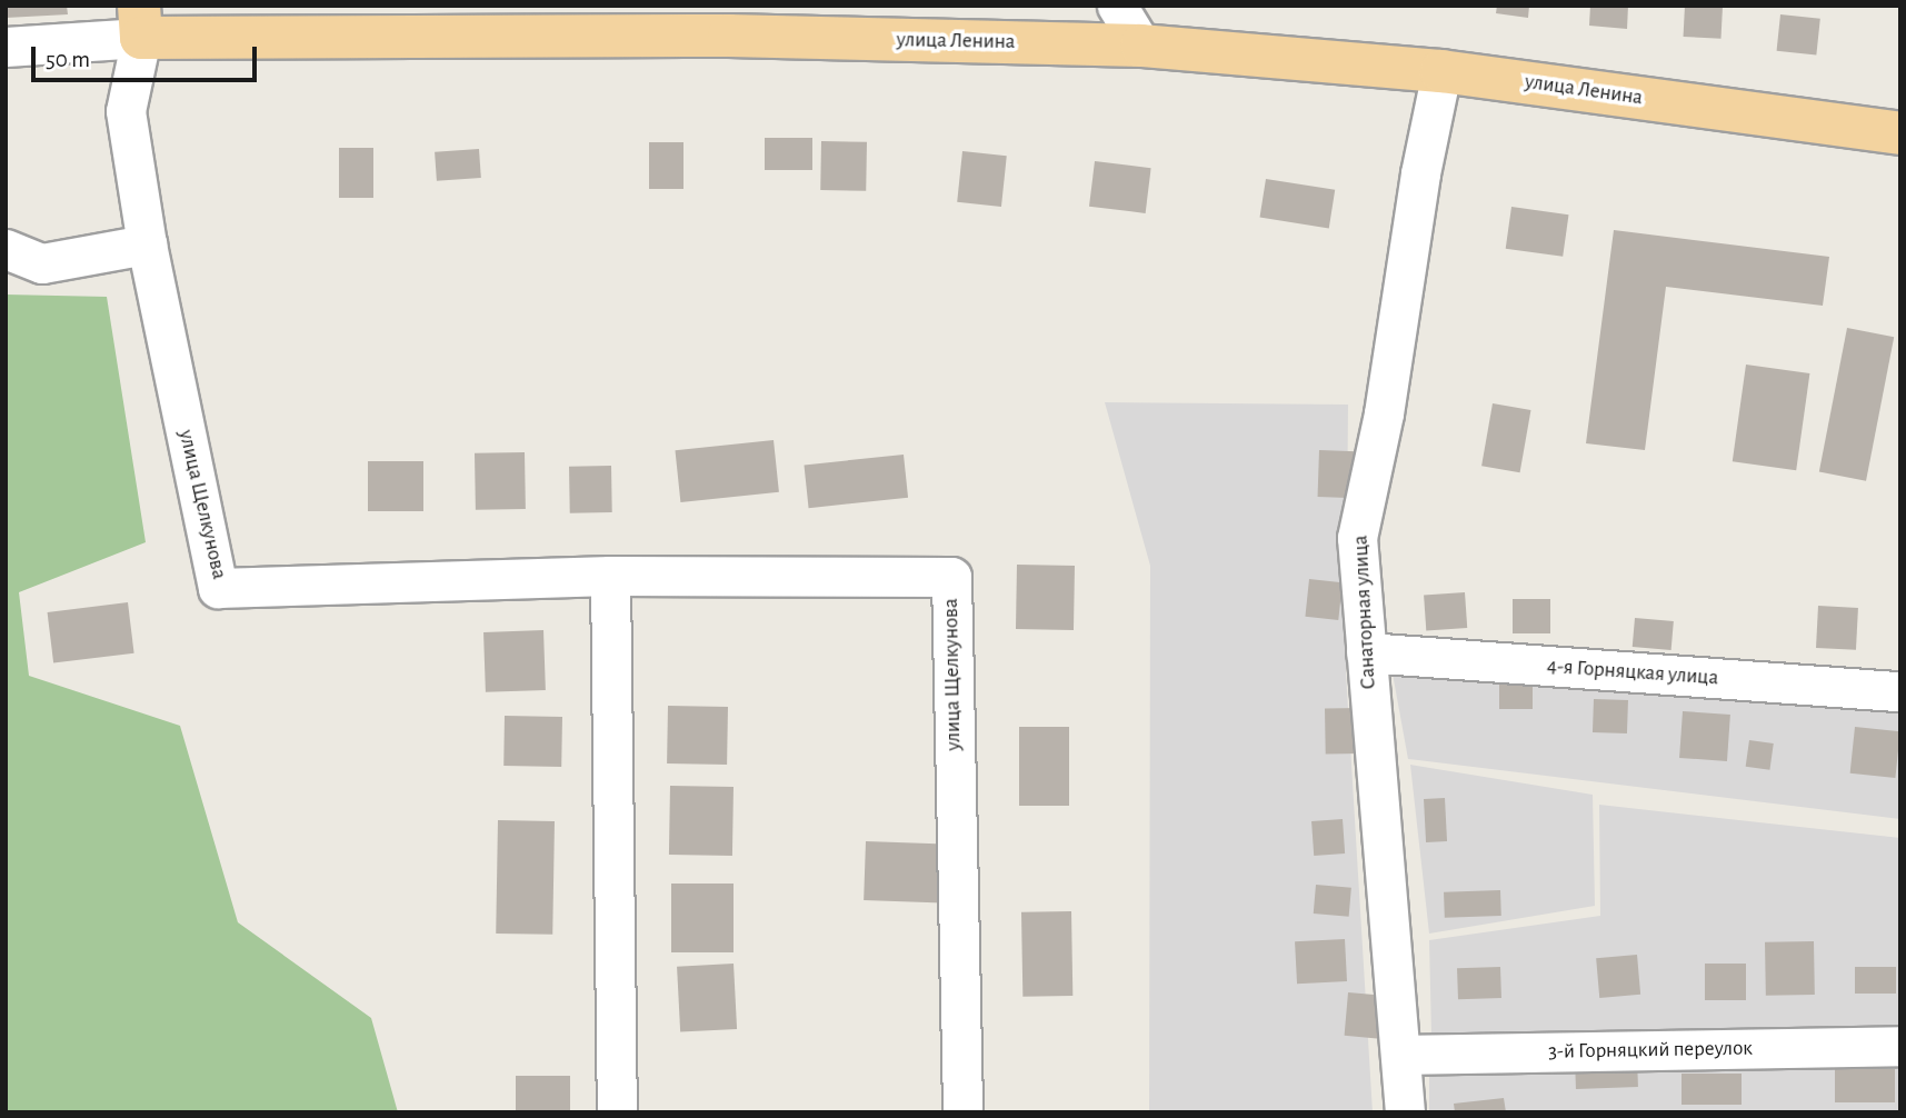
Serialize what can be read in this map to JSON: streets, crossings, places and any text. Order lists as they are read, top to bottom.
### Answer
{
  "streets": {
    "main road": ["улица Ленина"],
    "street": [
      "улица Щелкунова",
      "Санаторная улица",
      "4-я Горняцкая улица",
      "3-й Горняцкий переулок"
    ]
  },
  "crossings": [
    ["улица Ленина", "улица Щелкунова"],
    ["улица Ленина", "Санаторная улица"],
    ["Санаторная улица", "4-я Горняцкая улица"],
    ["Санаторная улица", "3-й Горняцкий переулок"]
  ],
  "scale_bar": "50 m"
}
